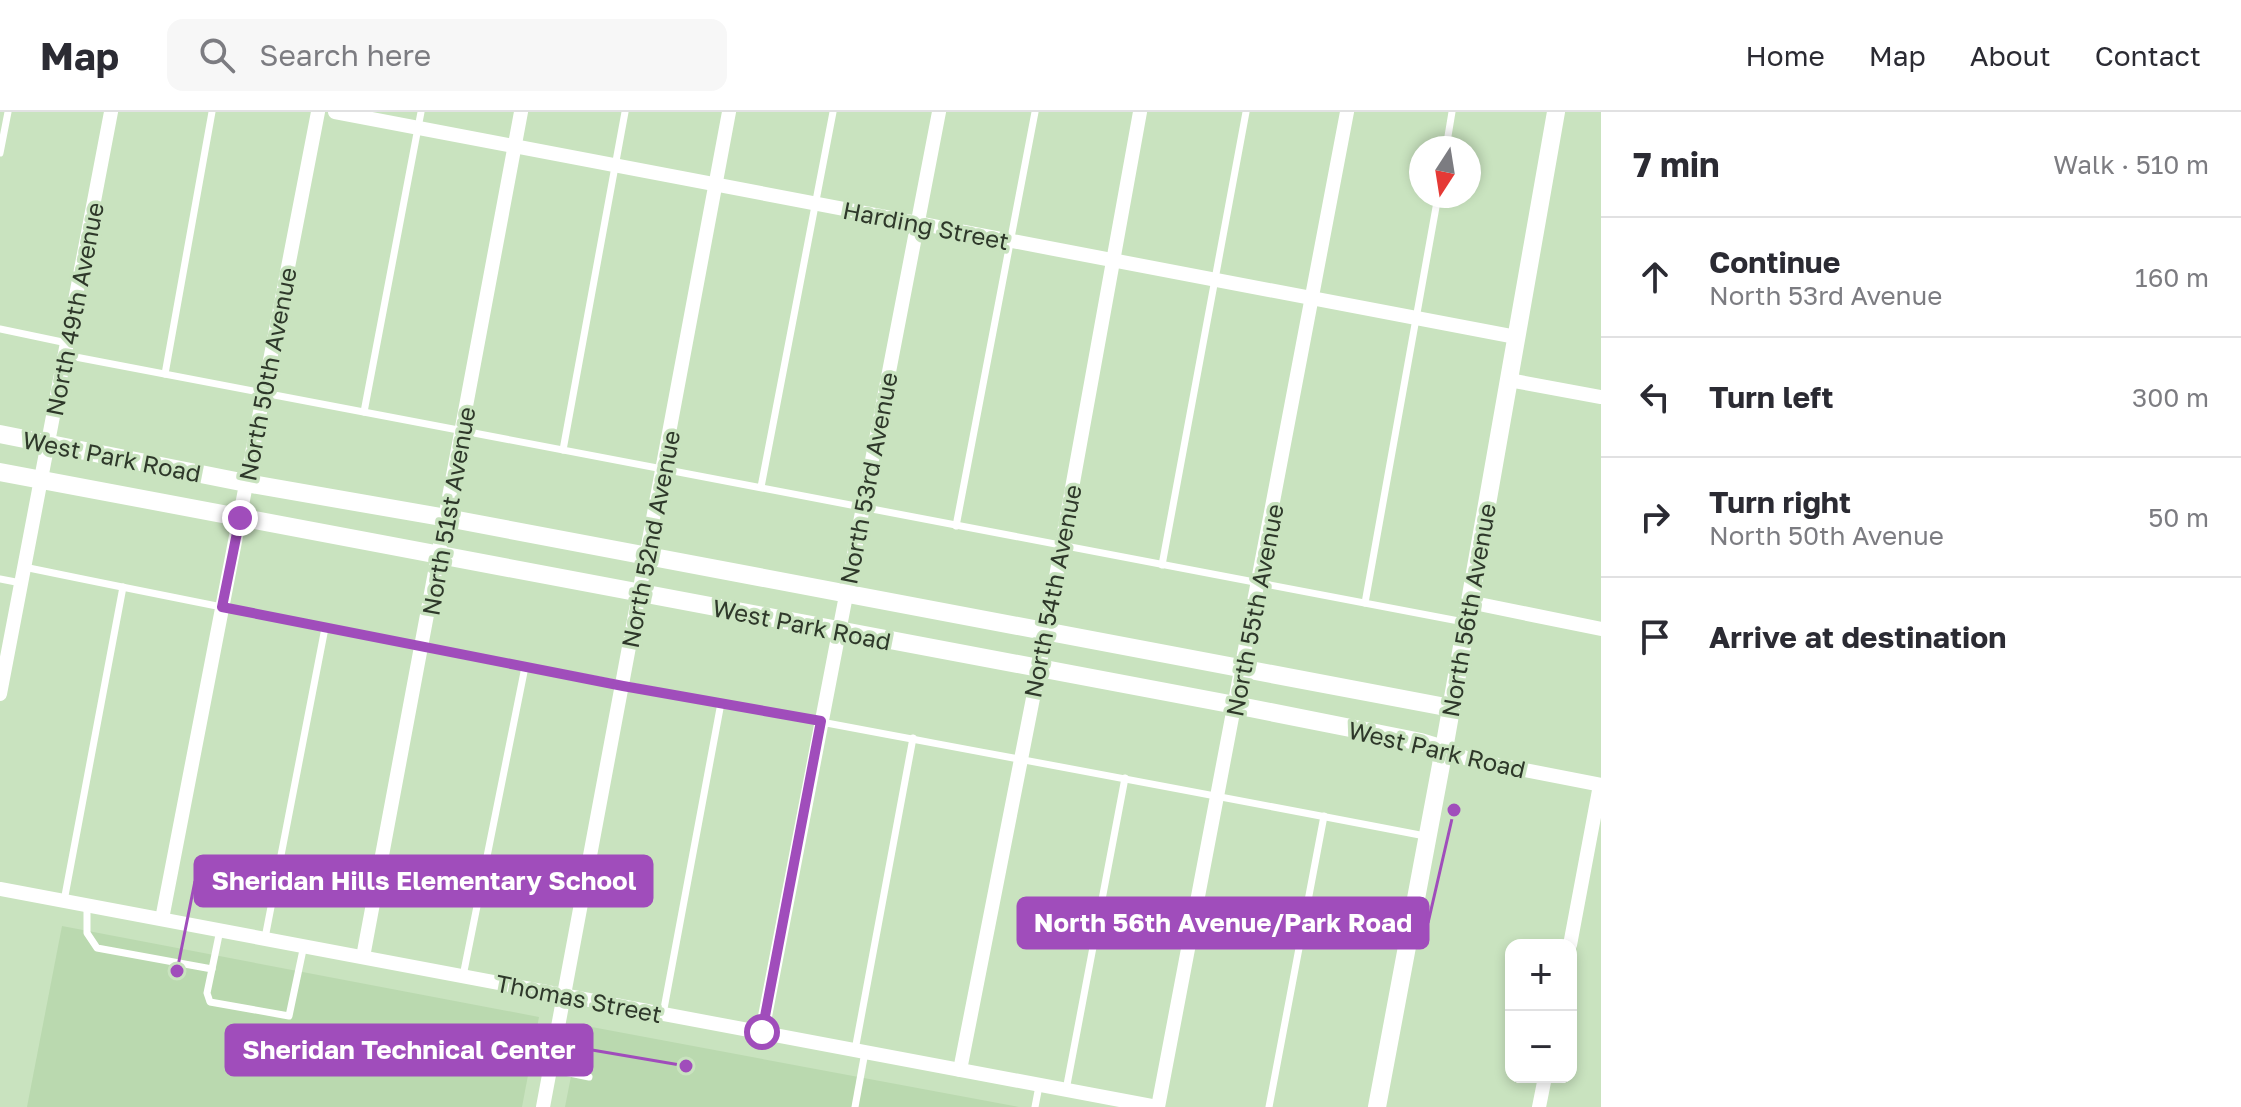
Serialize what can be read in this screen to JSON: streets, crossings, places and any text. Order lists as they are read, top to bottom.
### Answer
{
  "streets": {
    "street": [
      "Harding Street",
      "North 49th Avenue",
      "North 50th Avenue",
      "West Park Road",
      "North 53rd Avenue",
      "North 51st Avenue",
      "North 52nd Avenue",
      "North 54th Avenue",
      "North 55th Avenue",
      "North 56th Avenue",
      "Thomas Street"
    ]
  },
  "crossings": [
    ["Harding Street", "North 53rd Avenue"],
    ["Harding Street", "North 51st Avenue"],
    ["Harding Street", "North 52nd Avenue"],
    ["Harding Street", "North 54th Avenue"],
    ["Harding Street", "North 55th Avenue"],
    ["Harding Street", "North 56th Avenue"],
    ["North 49th Avenue", "West Park Road"],
    ["North 50th Avenue", "West Park Road"],
    ["North 50th Avenue", "Thomas Street"],
    ["West Park Road", "North 53rd Avenue"],
    ["West Park Road", "North 51st Avenue"],
    ["West Park Road", "North 52nd Avenue"],
    ["West Park Road", "North 54th Avenue"],
    ["West Park Road", "North 55th Avenue"],
    ["West Park Road", "North 56th Avenue"],
    ["North 53rd Avenue", "Thomas Street"],
    ["North 51st Avenue", "Thomas Street"],
    ["North 52nd Avenue", "Thomas Street"],
    ["North 54th Avenue", "Thomas Street"],
    ["North 55th Avenue", "Thomas Street"]
  ],
  "places": ["North 56th Avenue/Park Road", "Sheridan Hills Elementary School", "Sheridan Technical Center"],
  "north": "bottom",
  "page": {
    "header": "Map",
    "search": "Search here",
    "nav": [
      "Home",
      "Map",
      "About",
      "Contact"
    ],
    "heading": ["7 min", "Walk · 510 m"],
    "list": [
      ["Continue", "North 53rd Avenue", "160 m"],
      ["Turn left", "300 m"],
      ["Turn right", "North 50th Avenue", "50 m"],
      "Arrive at destination"
    ],
    "map_buttons": ["+", "−"]
  }
}
